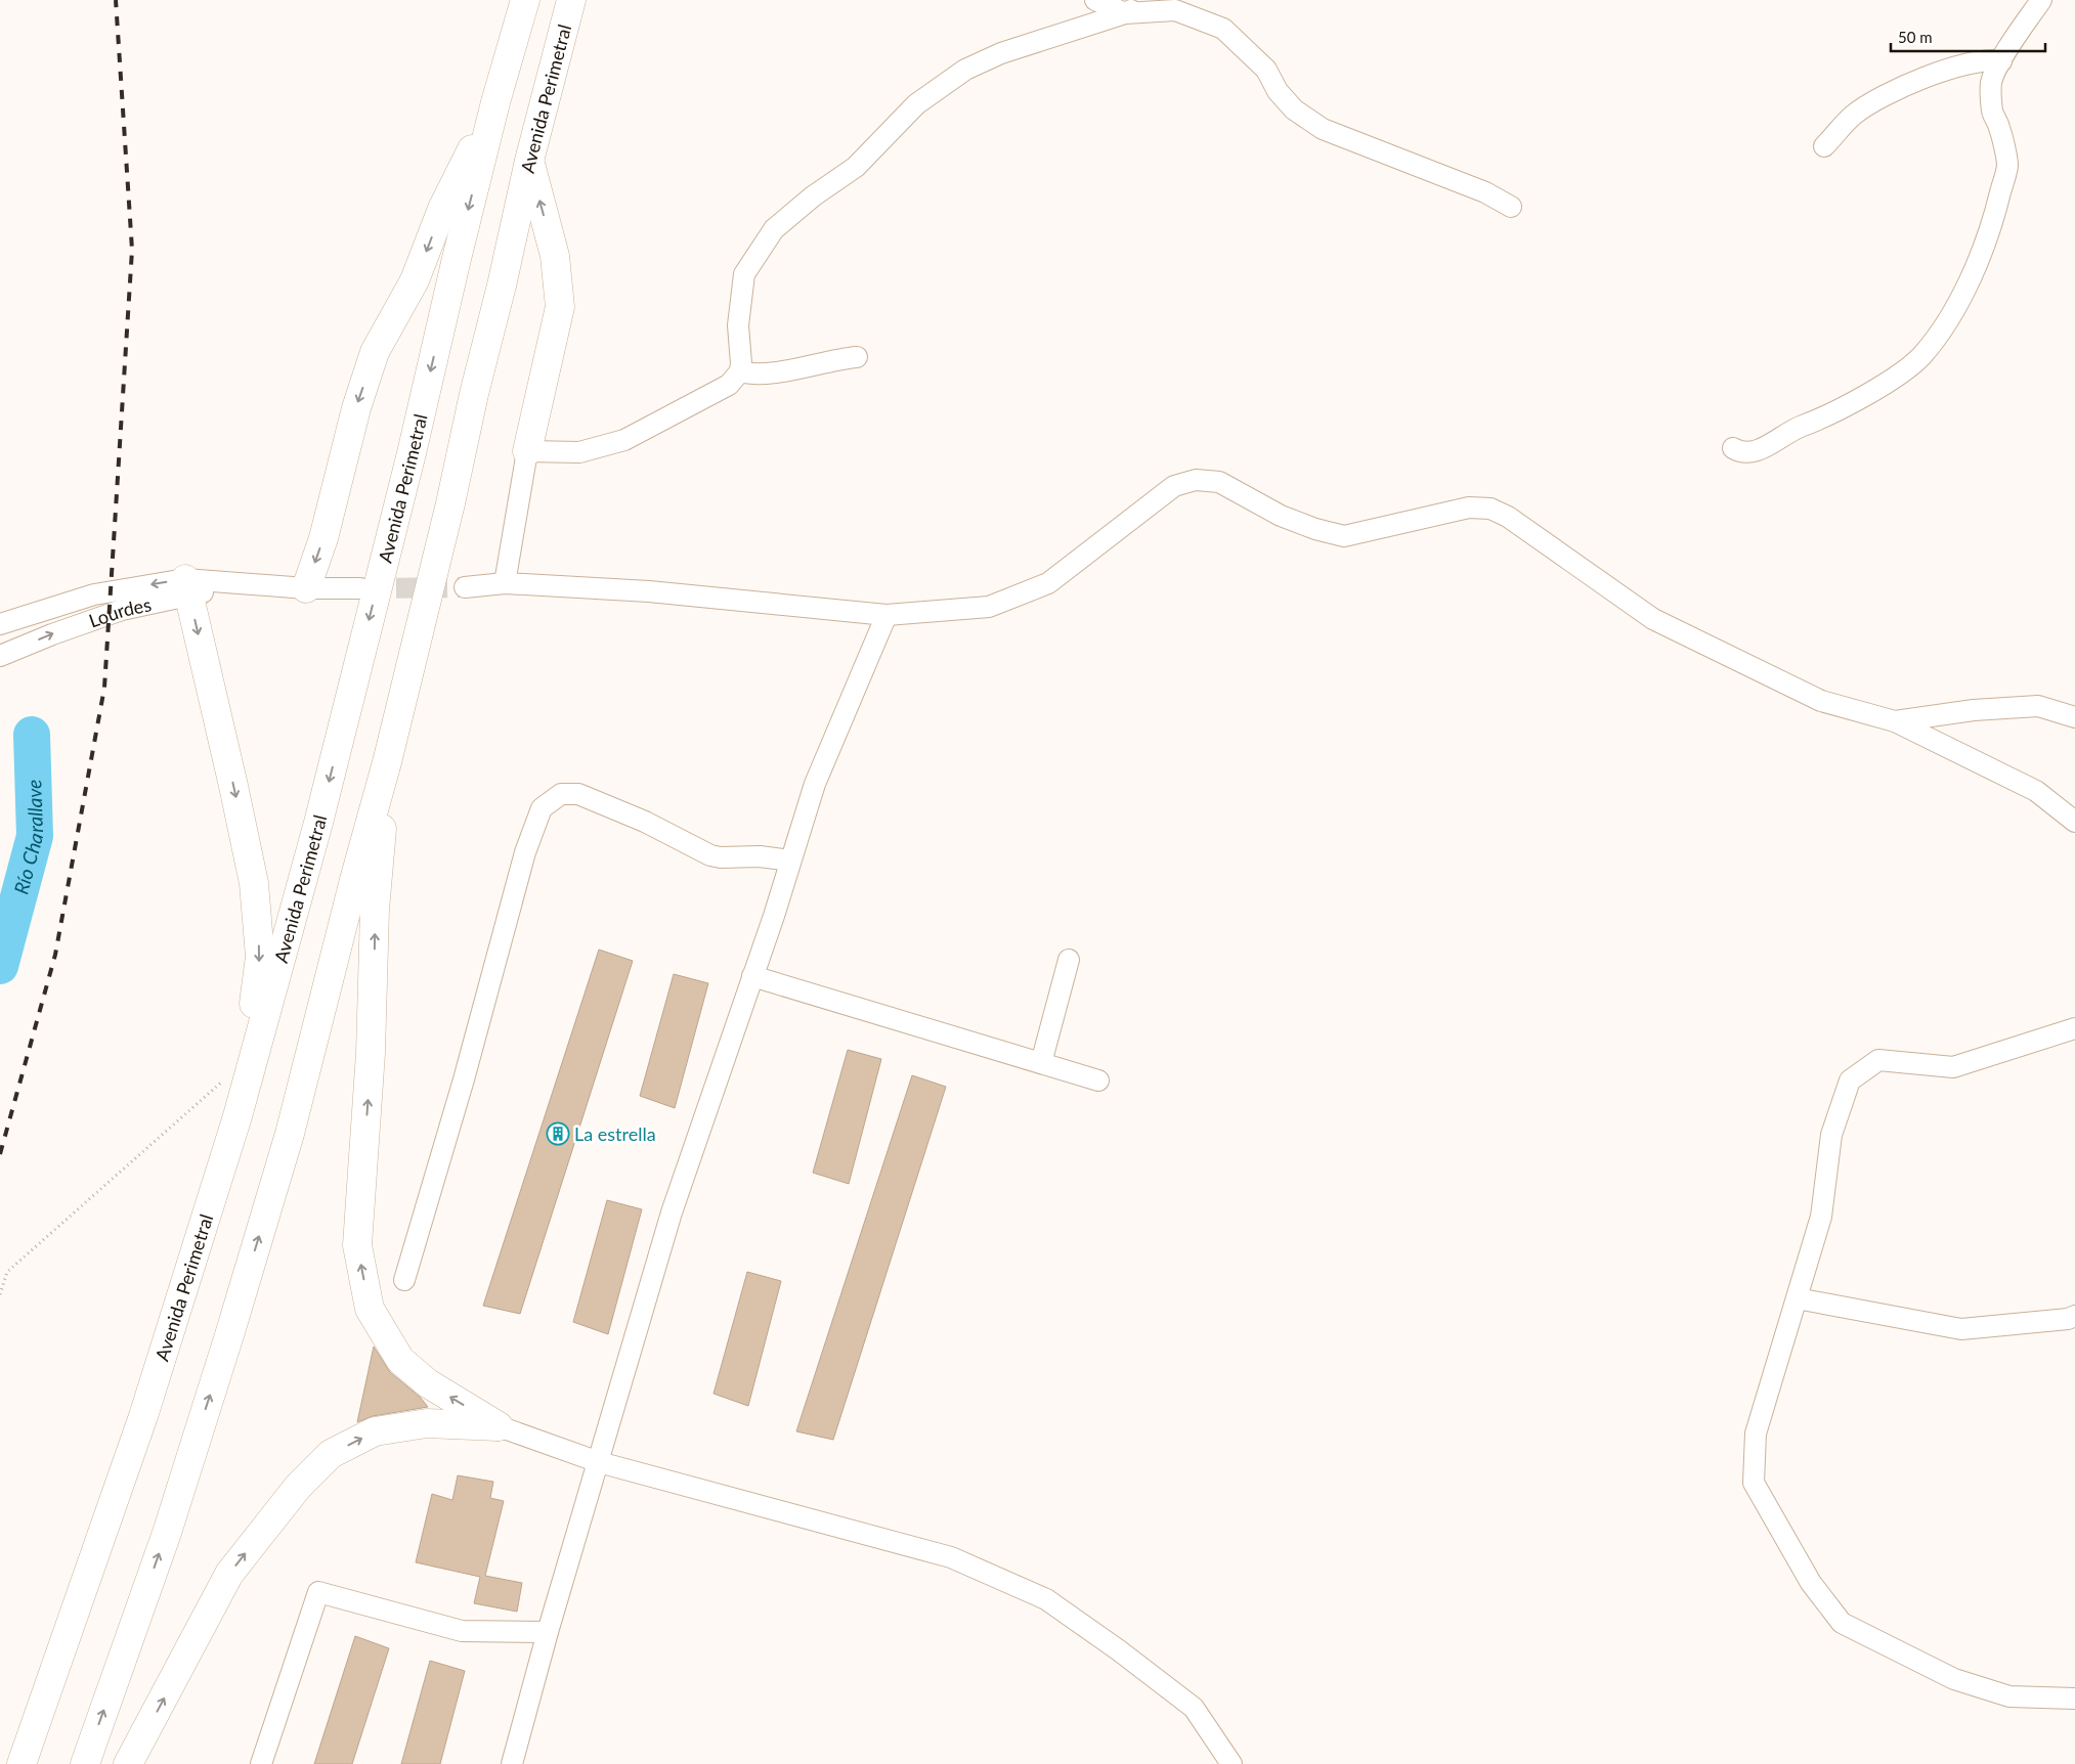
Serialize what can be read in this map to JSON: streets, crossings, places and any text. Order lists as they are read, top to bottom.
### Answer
{
  "streets": {
    "highway": ["Avenida Perimetral"],
    "street": ["Lourdes"]
  },
  "water": ["Río Charallave"],
  "places": {
    "building": ["La estrella"]
  },
  "scale_bar": "50 m"
}
